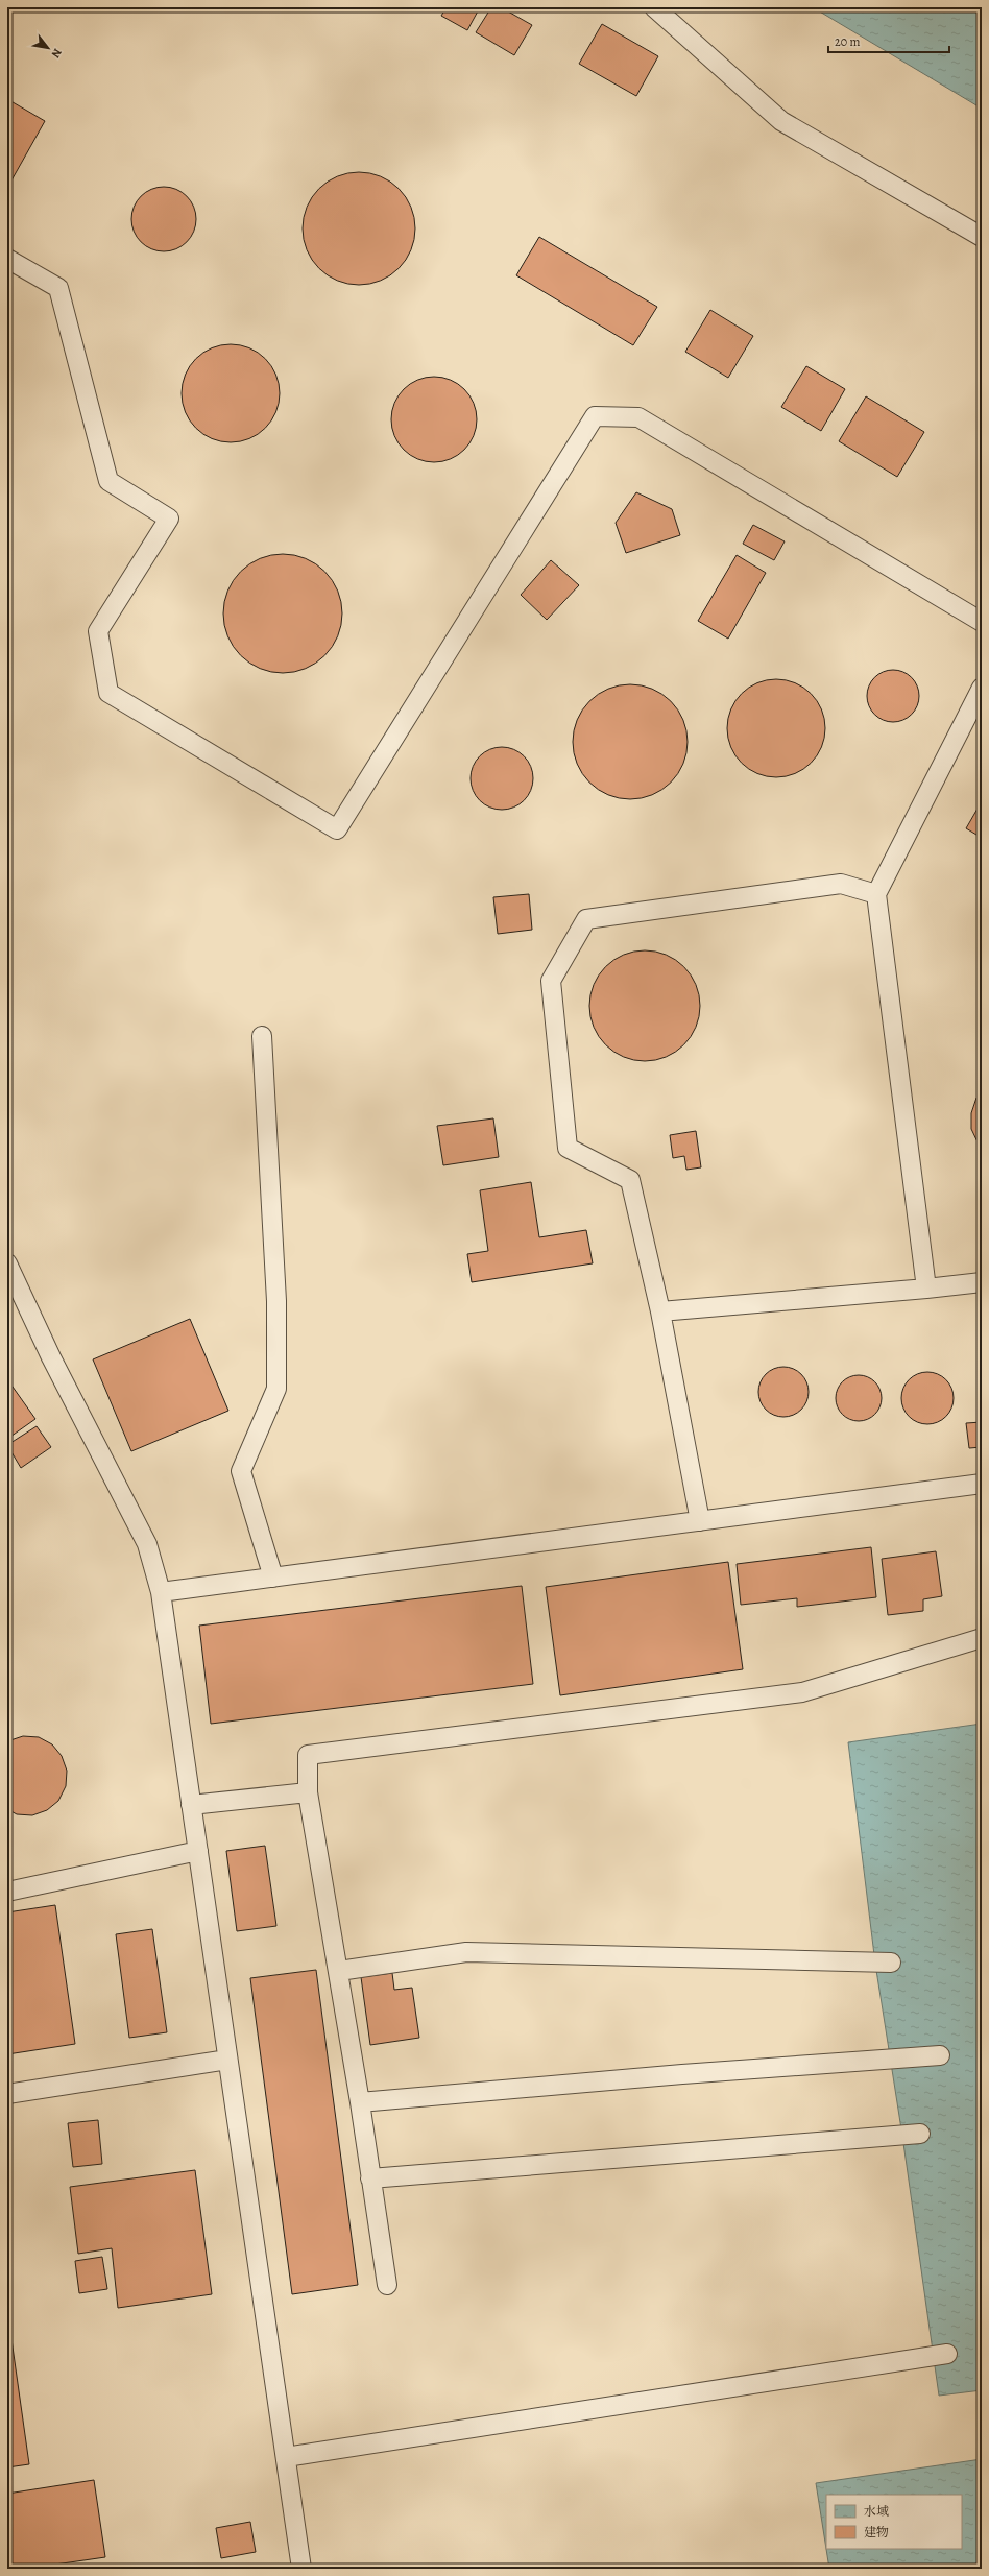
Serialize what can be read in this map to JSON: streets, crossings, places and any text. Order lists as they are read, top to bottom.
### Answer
{
  "legend": ["水域", "建物"],
  "scale_bar": "20 m",
  "north": "bottom right"
}
